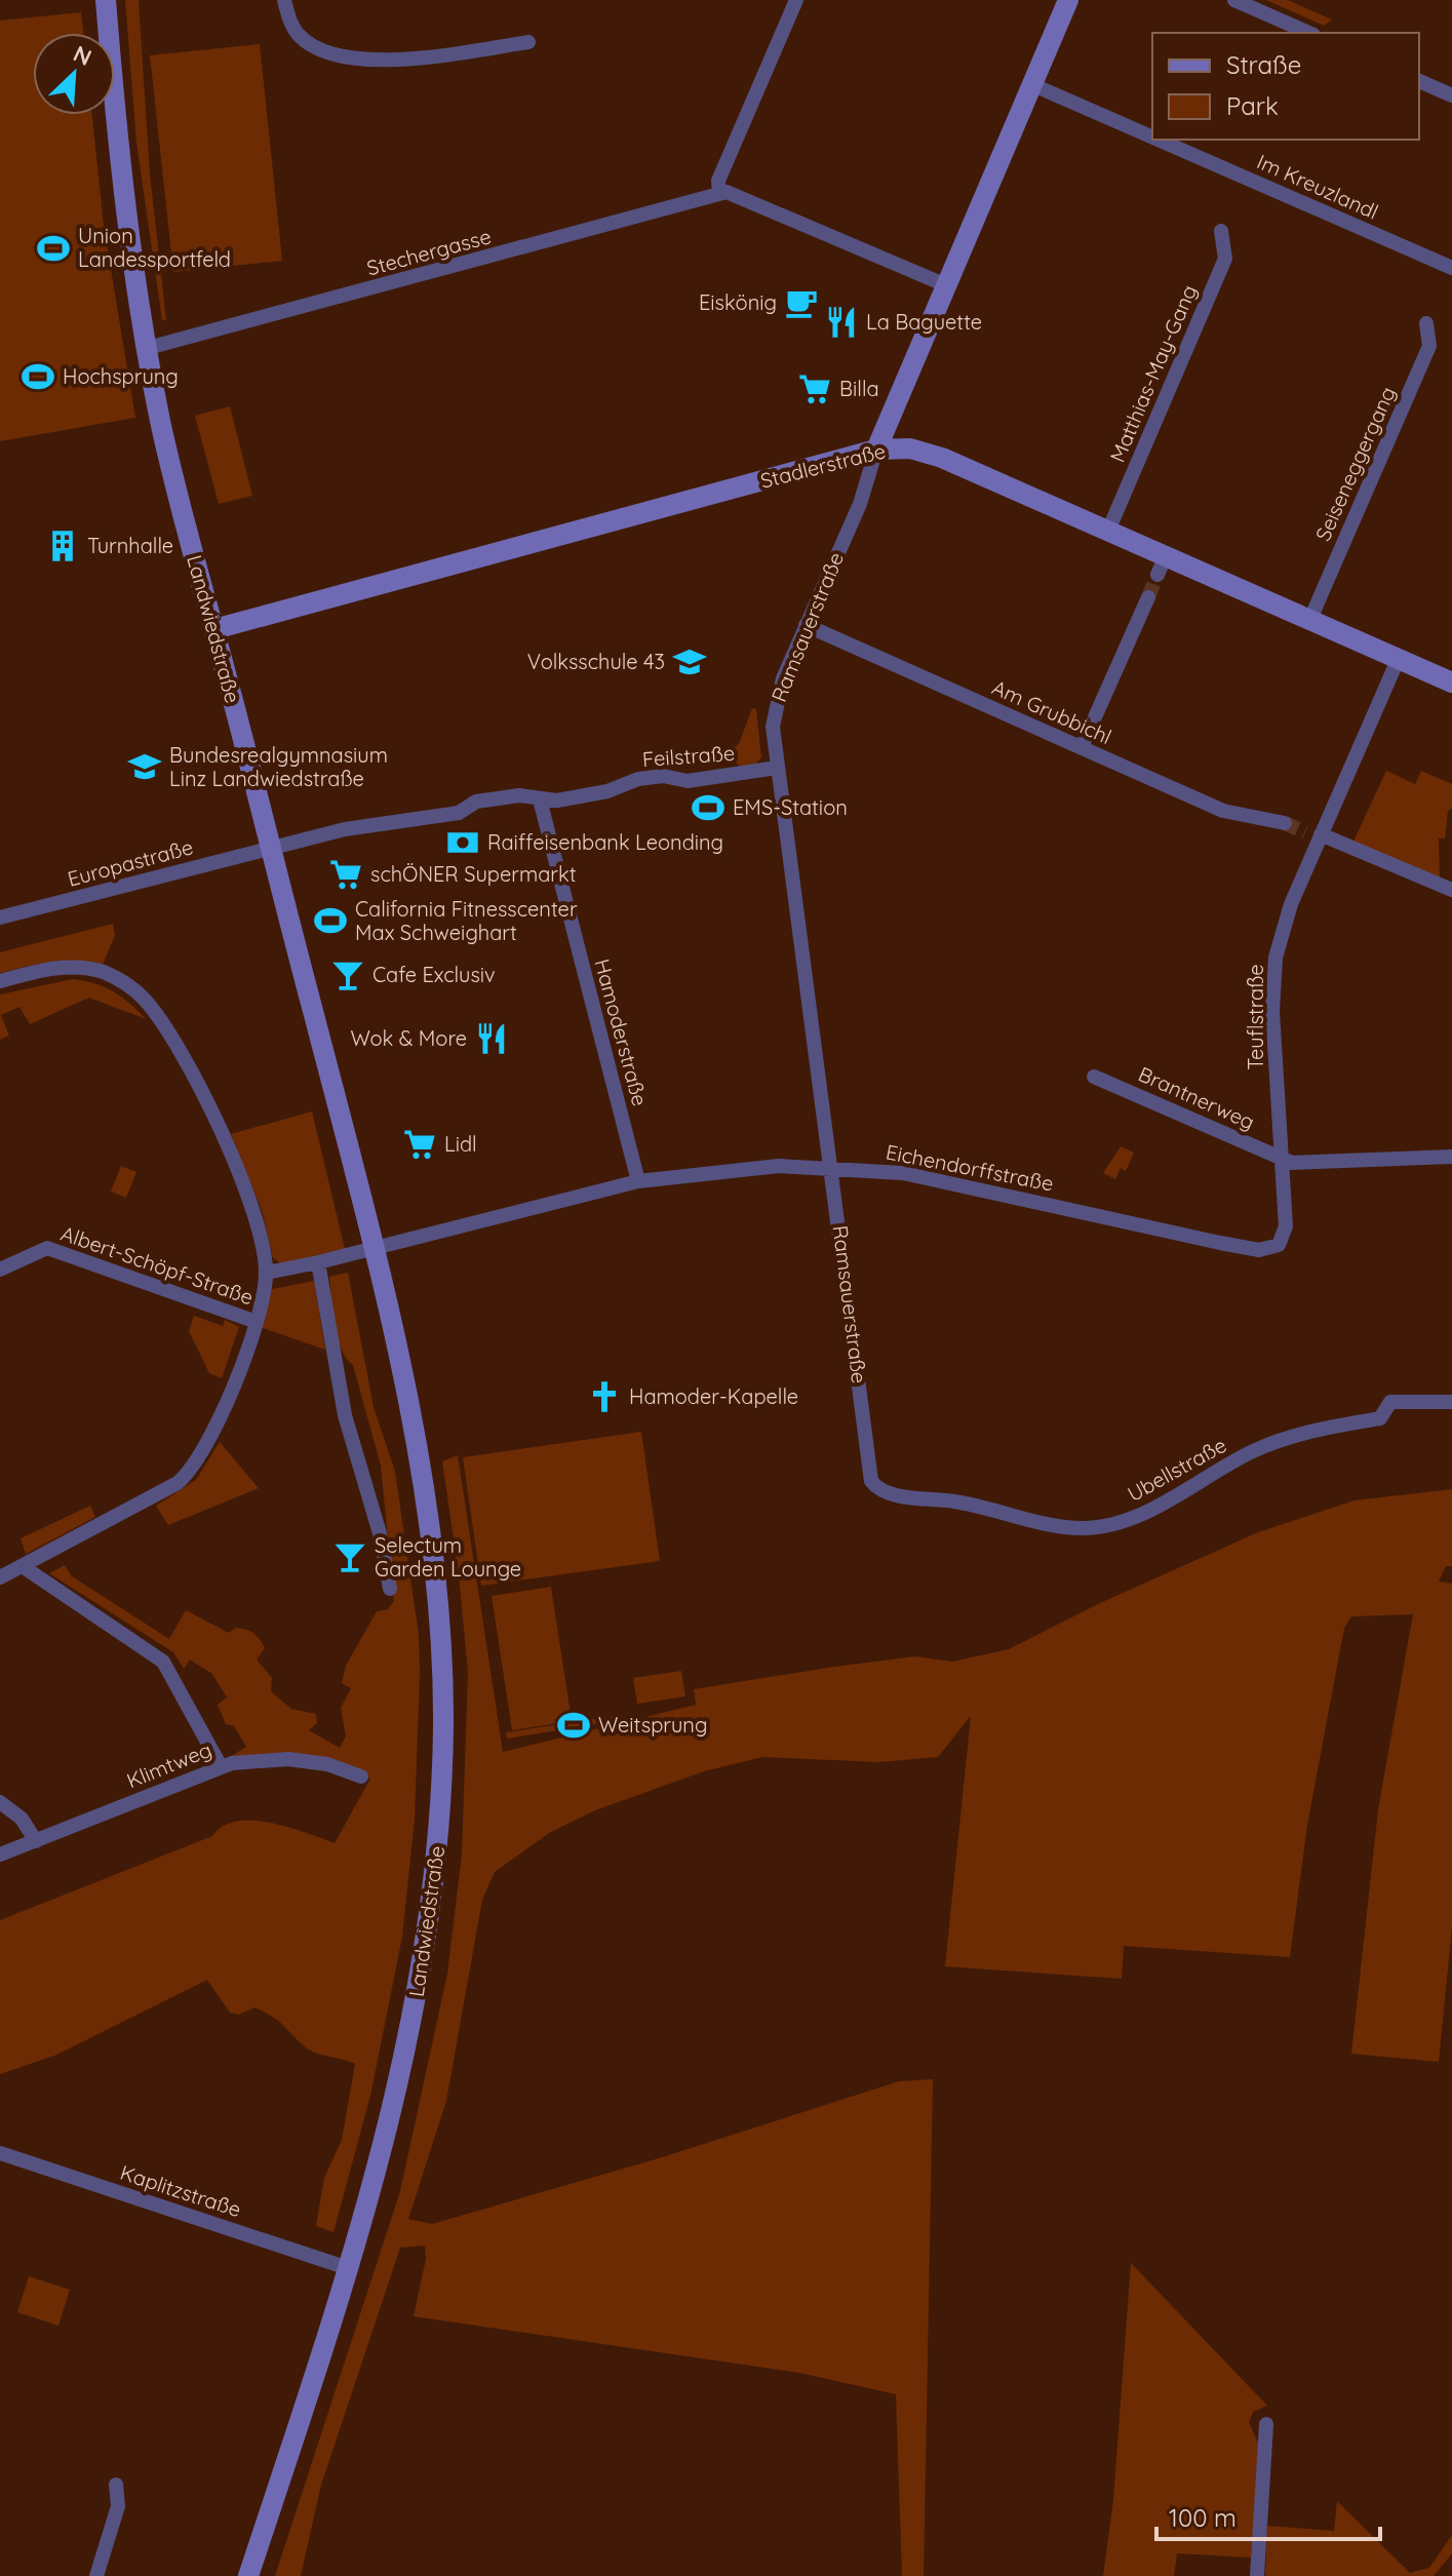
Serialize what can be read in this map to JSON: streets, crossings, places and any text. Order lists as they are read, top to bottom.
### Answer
{
  "streets": {
    "main road": ["Stadlerstraße", "Ramsauerstraße", "Landwiedstraße"],
    "street": [
      "Im Kreuzlandl",
      "Stechergasse",
      "Matthias-May-Gang",
      "Seiseneggergang",
      "Am Grubbichl",
      "Feilstraße",
      "Europastraße",
      "Teuflstraße",
      "Hamoderstraße",
      "Brantnerweg",
      "Eichendorffstraße",
      "Albert-Schöpf-Straße",
      "Ubellstraße",
      "Klimtweg",
      "Kaplitzstraße"
    ]
  },
  "crossings": [
    ["Im Kreuzlandl", "Ramsauerstraße"],
    ["Stechergasse", "Ramsauerstraße"],
    ["Stechergasse", "Landwiedstraße"],
    ["Matthias-May-Gang", "Stadlerstraße"],
    ["Seiseneggergang", "Stadlerstraße"],
    ["Stadlerstraße", "Ramsauerstraße"],
    ["Stadlerstraße", "Landwiedstraße"],
    ["Stadlerstraße", "Teuflstraße"],
    ["Ramsauerstraße", "Am Grubbichl"],
    ["Ramsauerstraße", "Feilstraße"],
    ["Ramsauerstraße", "Eichendorffstraße"],
    ["Ramsauerstraße", "Ubellstraße"],
    ["Landwiedstraße", "Feilstraße"],
    ["Landwiedstraße", "Europastraße"],
    ["Landwiedstraße", "Eichendorffstraße"],
    ["Landwiedstraße", "Kaplitzstraße"],
    ["Feilstraße", "Europastraße"],
    ["Feilstraße", "Hamoderstraße"],
    ["Teuflstraße", "Brantnerweg"],
    ["Teuflstraße", "Eichendorffstraße"],
    ["Hamoderstraße", "Eichendorffstraße"]
  ],
  "places": {
    "sports": [
      "Union Landessportfeld",
      "Hochsprung",
      "EMS-Station",
      "California Fitnesscenter Max Schweighart",
      "Weitsprung"
    ],
    "cafe": ["Eiskönig"],
    "restaurant": ["La Baguette", "Wok & More"],
    "supermarket": ["Billa", "schÖNER Supermarkt", "Lidl"],
    "building": ["Turnhalle"],
    "school or university": ["Volksschule 43", "Bundesrealgymnasium Linz Landwiedstraße"],
    "bank": ["Raiffeisenbank Leonding"],
    "bar": ["Cafe Exclusiv", "Selectum Garden Lounge"],
    "church": ["Hamoder-Kapelle"]
  },
  "legend": ["Straße", "Park"],
  "scale_bar": "100 m",
  "north": "top right"
}
